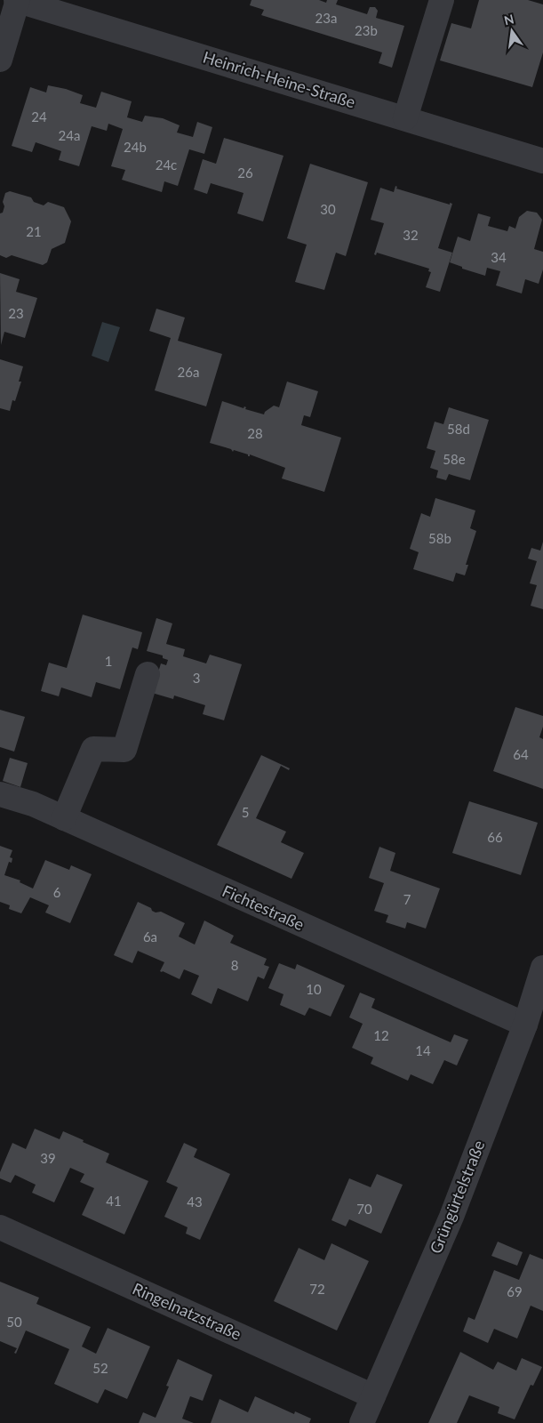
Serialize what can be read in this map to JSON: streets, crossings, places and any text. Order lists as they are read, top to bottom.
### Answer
{
  "streets": {
    "street": [
      "Heinrich-Heine-Straße",
      "Fichtestraße",
      "Grüngürtelstraße",
      "Ringelnatzstraße"
    ]
  },
  "crossings": [
    ["Fichtestraße", "Grüngürtelstraße"],
    ["Grüngürtelstraße", "Ringelnatzstraße"]
  ],
  "house_numbers": [
    "23a",
    "23b",
    "24",
    "24a",
    "24b",
    "24c",
    "26",
    "30",
    "21",
    "32",
    "34",
    "23",
    "26a",
    "58d",
    "28",
    "58e",
    "58b",
    "1",
    "3",
    "64",
    "5",
    "66",
    "6",
    "7",
    "6a",
    "8",
    "10",
    "12",
    "14",
    "39",
    "41",
    "43",
    "70",
    "72",
    "69",
    "50",
    "52"
  ],
  "north": "top"
}
